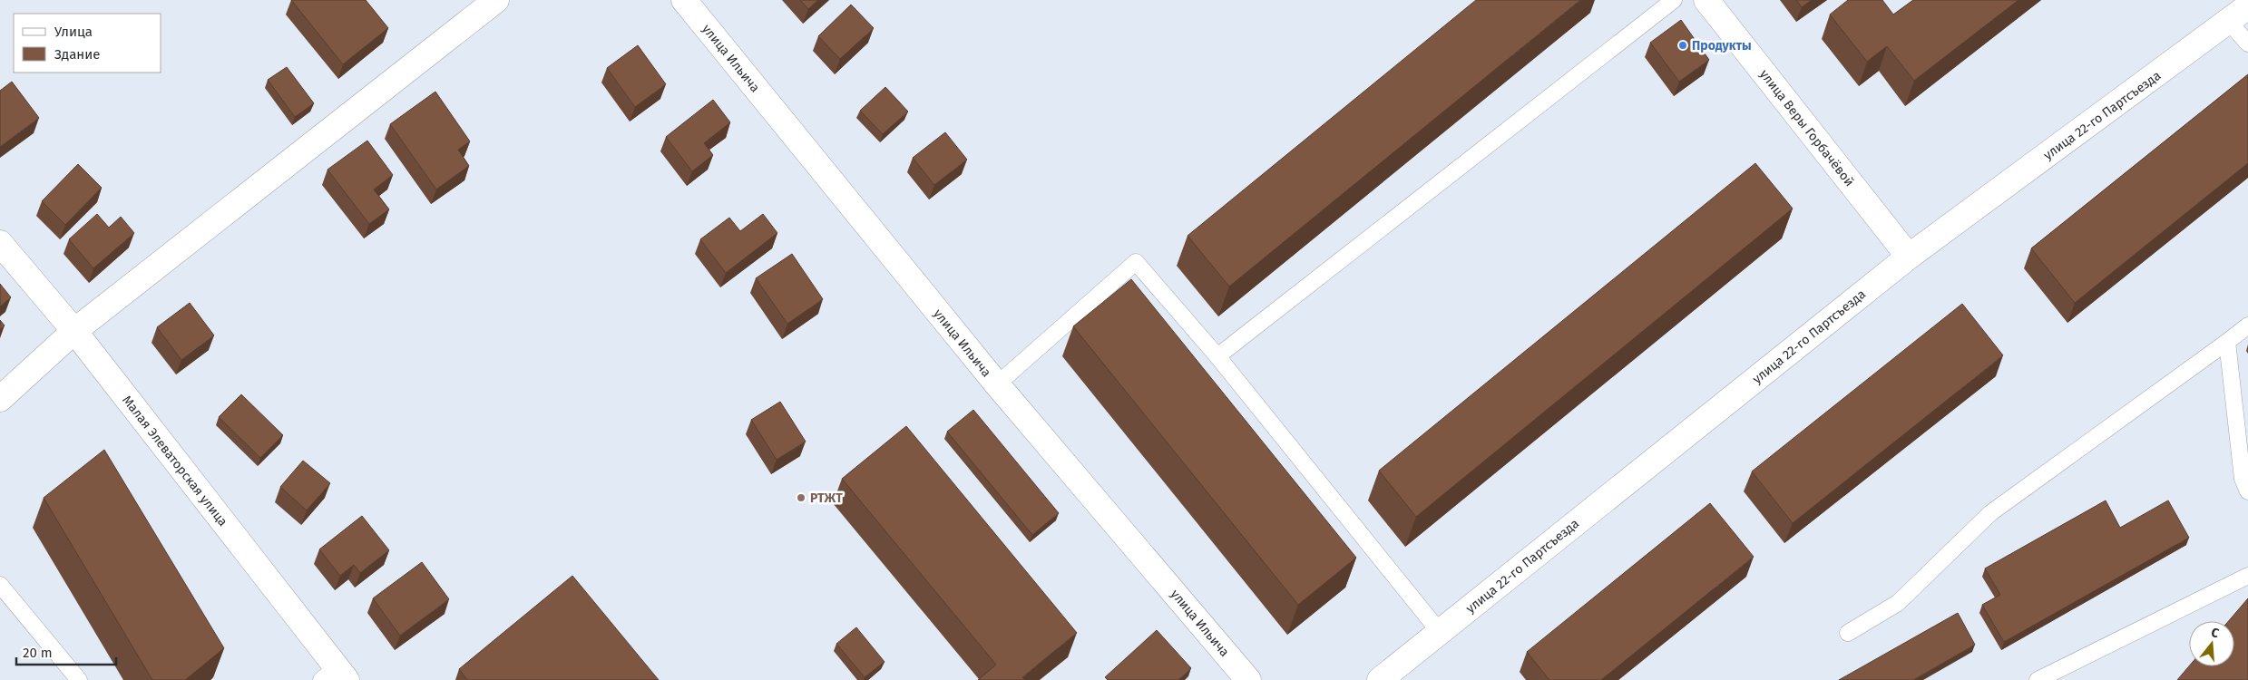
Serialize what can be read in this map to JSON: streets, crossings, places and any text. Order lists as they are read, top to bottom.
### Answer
{
  "streets": {
    "street": [
      "улица Ильича",
      "улица 22-го Партсъезда",
      "улица Веры Горбачёвой",
      "Малая Элеваторская улица"
    ]
  },
  "crossings": [
    ["улица 22-го Партсъезда", "улица Веры Горбачёвой"]
  ],
  "places": ["Продукты", "РТЖТ"],
  "legend": ["Улица", "Здание"],
  "scale_bar": "20 m",
  "north": "top"
}
